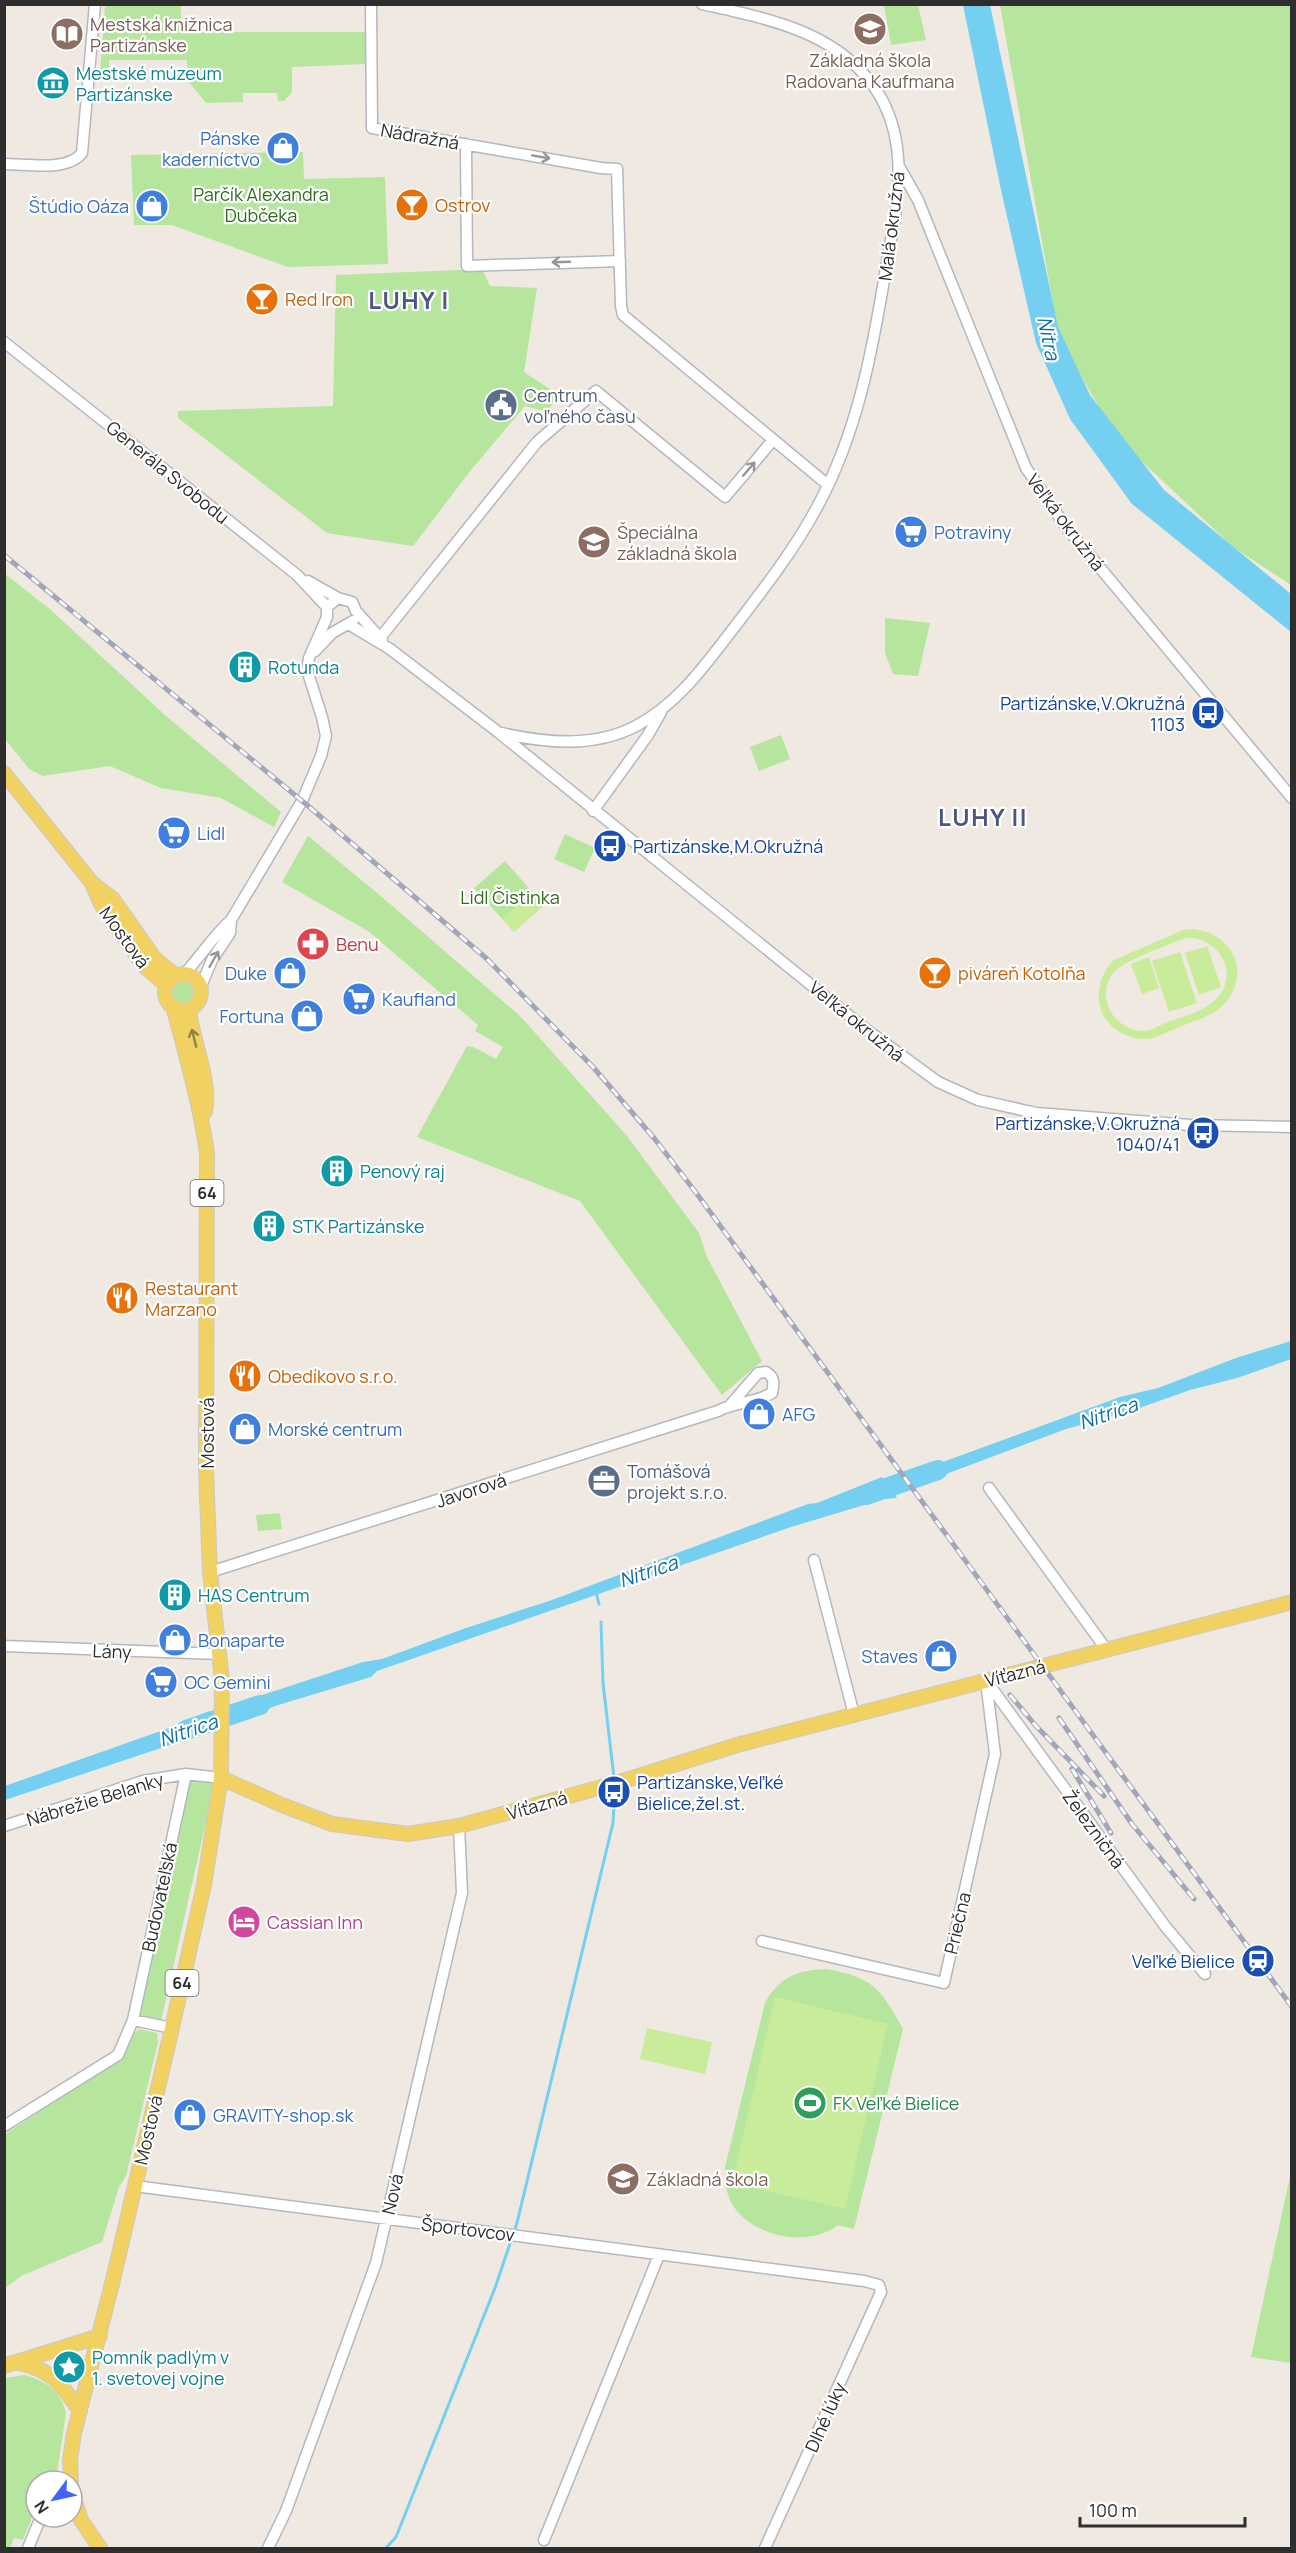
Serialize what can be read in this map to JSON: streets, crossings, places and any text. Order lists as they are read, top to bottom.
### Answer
{
  "streets": {
    "main road": ["Mostová", "64", "Víťazná"],
    "street": [
      "Nádražná",
      "Malá okružná",
      "Generála Svobodu",
      "Veľká okružná",
      "Javorová",
      "Lány",
      "Nábrežie Belanky",
      "Železničná",
      "Budovateľská",
      "Priečna",
      "Nová",
      "Športovcov",
      "Dlhé lúky"
    ]
  },
  "crossings": [
    ["Malá okružná", "Veľká okružná"],
    ["Mostová", "64"],
    ["Mostová", "Javorová"],
    ["Mostová", "Lány"],
    ["Mostová", "Víťazná"],
    ["Mostová", "Nábrežie Belanky"],
    ["Mostová", "Športovcov"],
    ["Víťazná", "Nábrežie Belanky"],
    ["Víťazná", "Železničná"],
    ["Víťazná", "Priečna"],
    ["Víťazná", "Nová"],
    ["Nábrežie Belanky", "Budovateľská"],
    ["Železničná", "Priečna"],
    ["Nová", "Športovcov"],
    ["Športovcov", "Dlhé lúky"]
  ],
  "districts": ["LUHY I", "LUHY II"],
  "water": ["Nitra", "Nitrica"],
  "parks": ["Parčík Alexandra Dubčeka", "Lidl Čistinka"],
  "places": {
    "school or university": ["Základná škola Radovana Kaufmana", "Špeciálna základná škola", "Základná škola"],
    "library": ["Mestská knižnica Partizánske"],
    "museum": ["Mestské múzeum Partizánske"],
    "shop": [
      "Pánske kaderníctvo",
      "Štúdio Oáza",
      "Duke",
      "Fortuna",
      "AFG",
      "Morské centrum",
      "Bonaparte",
      "Staves",
      "GRAVITY-shop.sk"
    ],
    "bar": ["Ostrov", "Red Iron", "piváreň Kotolňa"],
    "public building": ["Centrum voľného času"],
    "supermarket": [
      "Potraviny",
      "Lidl",
      "Kaufland",
      "OC Gemini"
    ],
    "building": [
      "Rotunda",
      "Penový raj",
      "STK Partizánske",
      "HAS Centrum"
    ],
    "bus stop": [
      "Partizánske,V.Okružná 1103",
      "Partizánske,M.Okružná",
      "Partizánske,V.Okružná 1040/41",
      "Partizánske,Veľké Bielice,žel.st."
    ],
    "pharmacy": ["Benu"],
    "restaurant": ["Restaurant Marzano", "Obedíkovo s.r.o."],
    "office": ["Tomášová projekt s.r.o."],
    "hotel": ["Cassian Inn"],
    "station": ["Veľké Bielice"],
    "sports": ["FK Veľké Bielice"],
    "place": ["Pomník padlým v 1. svetovej vojne"]
  },
  "scale_bar": "100 m",
  "north": "bottom left"
}
